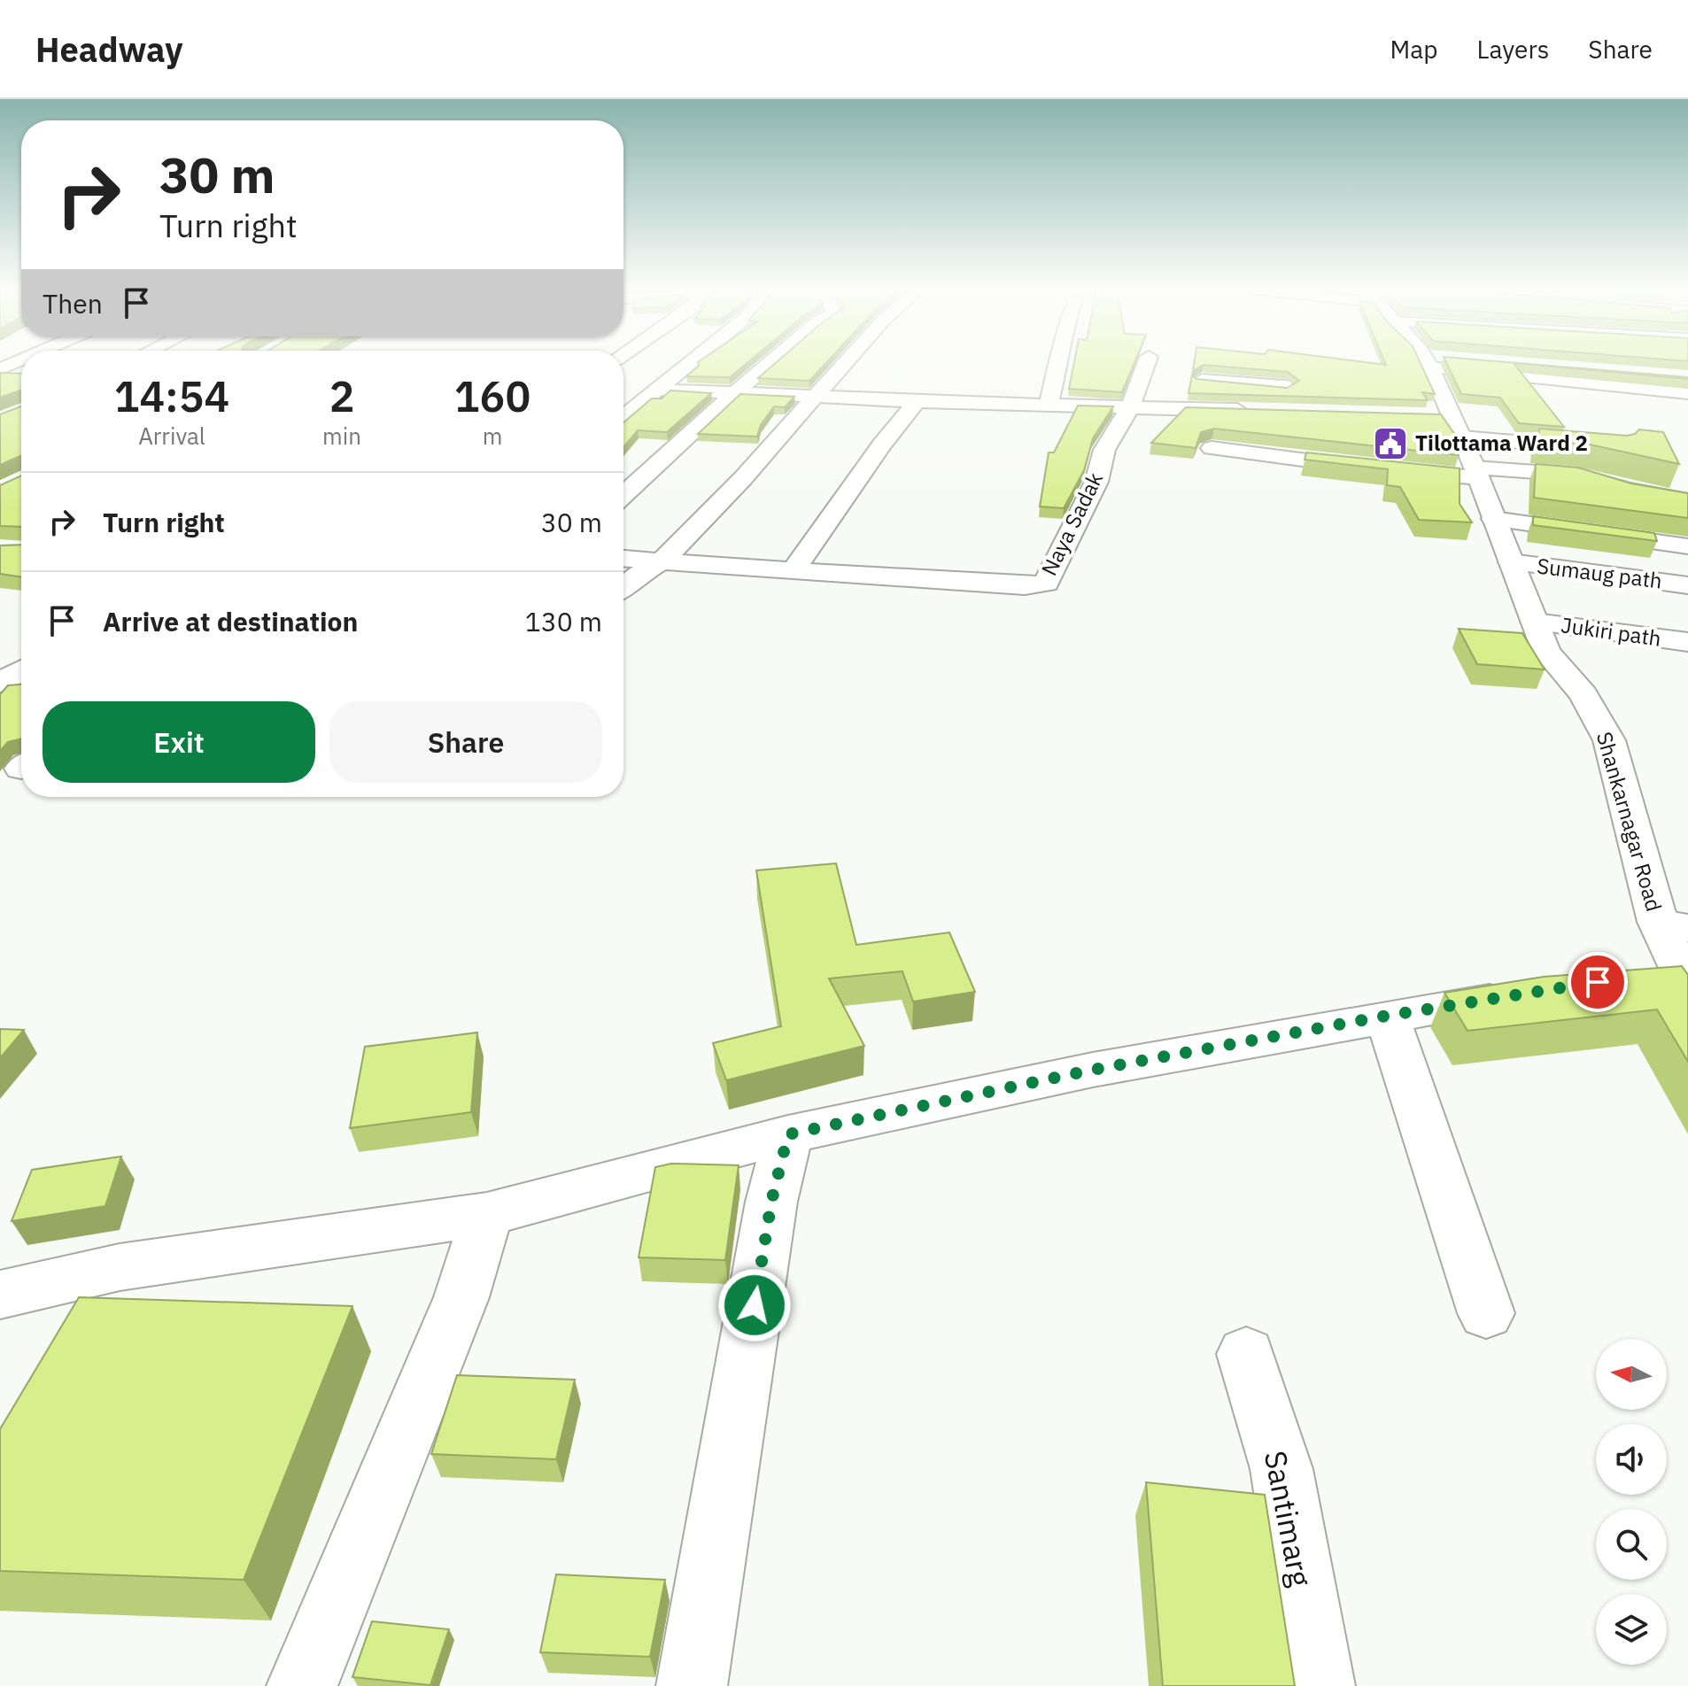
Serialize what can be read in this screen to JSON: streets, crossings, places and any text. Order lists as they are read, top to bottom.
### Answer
{
  "streets": {
    "street": [
      "Naya Sadak",
      "Sumaug path",
      "Jukiri path",
      "Shankarnagar Road",
      "Santimarg"
    ]
  },
  "crossings": [
    ["Sumaug path", "Shankarnagar Road"],
    ["Jukiri path", "Shankarnagar Road"]
  ],
  "places": {
    "public building": ["Tilottama Ward 2"]
  },
  "north": "left",
  "page": {
    "header": "Headway",
    "nav": ["Map", "Layers", "Share"],
    "turn": ["30 m", "Turn right"],
    "then": "Then",
    "eta": [
      "14:54",
      "Arrival",
      "2",
      "min",
      "160",
      "m"
    ],
    "list": [
      {
        "name": "Turn right",
        "value": "30 m"
      },
      {
        "name": "Arrive at destination",
        "value": "130 m"
      }
    ],
    "buttons": ["Exit", "Share"]
  }
}
